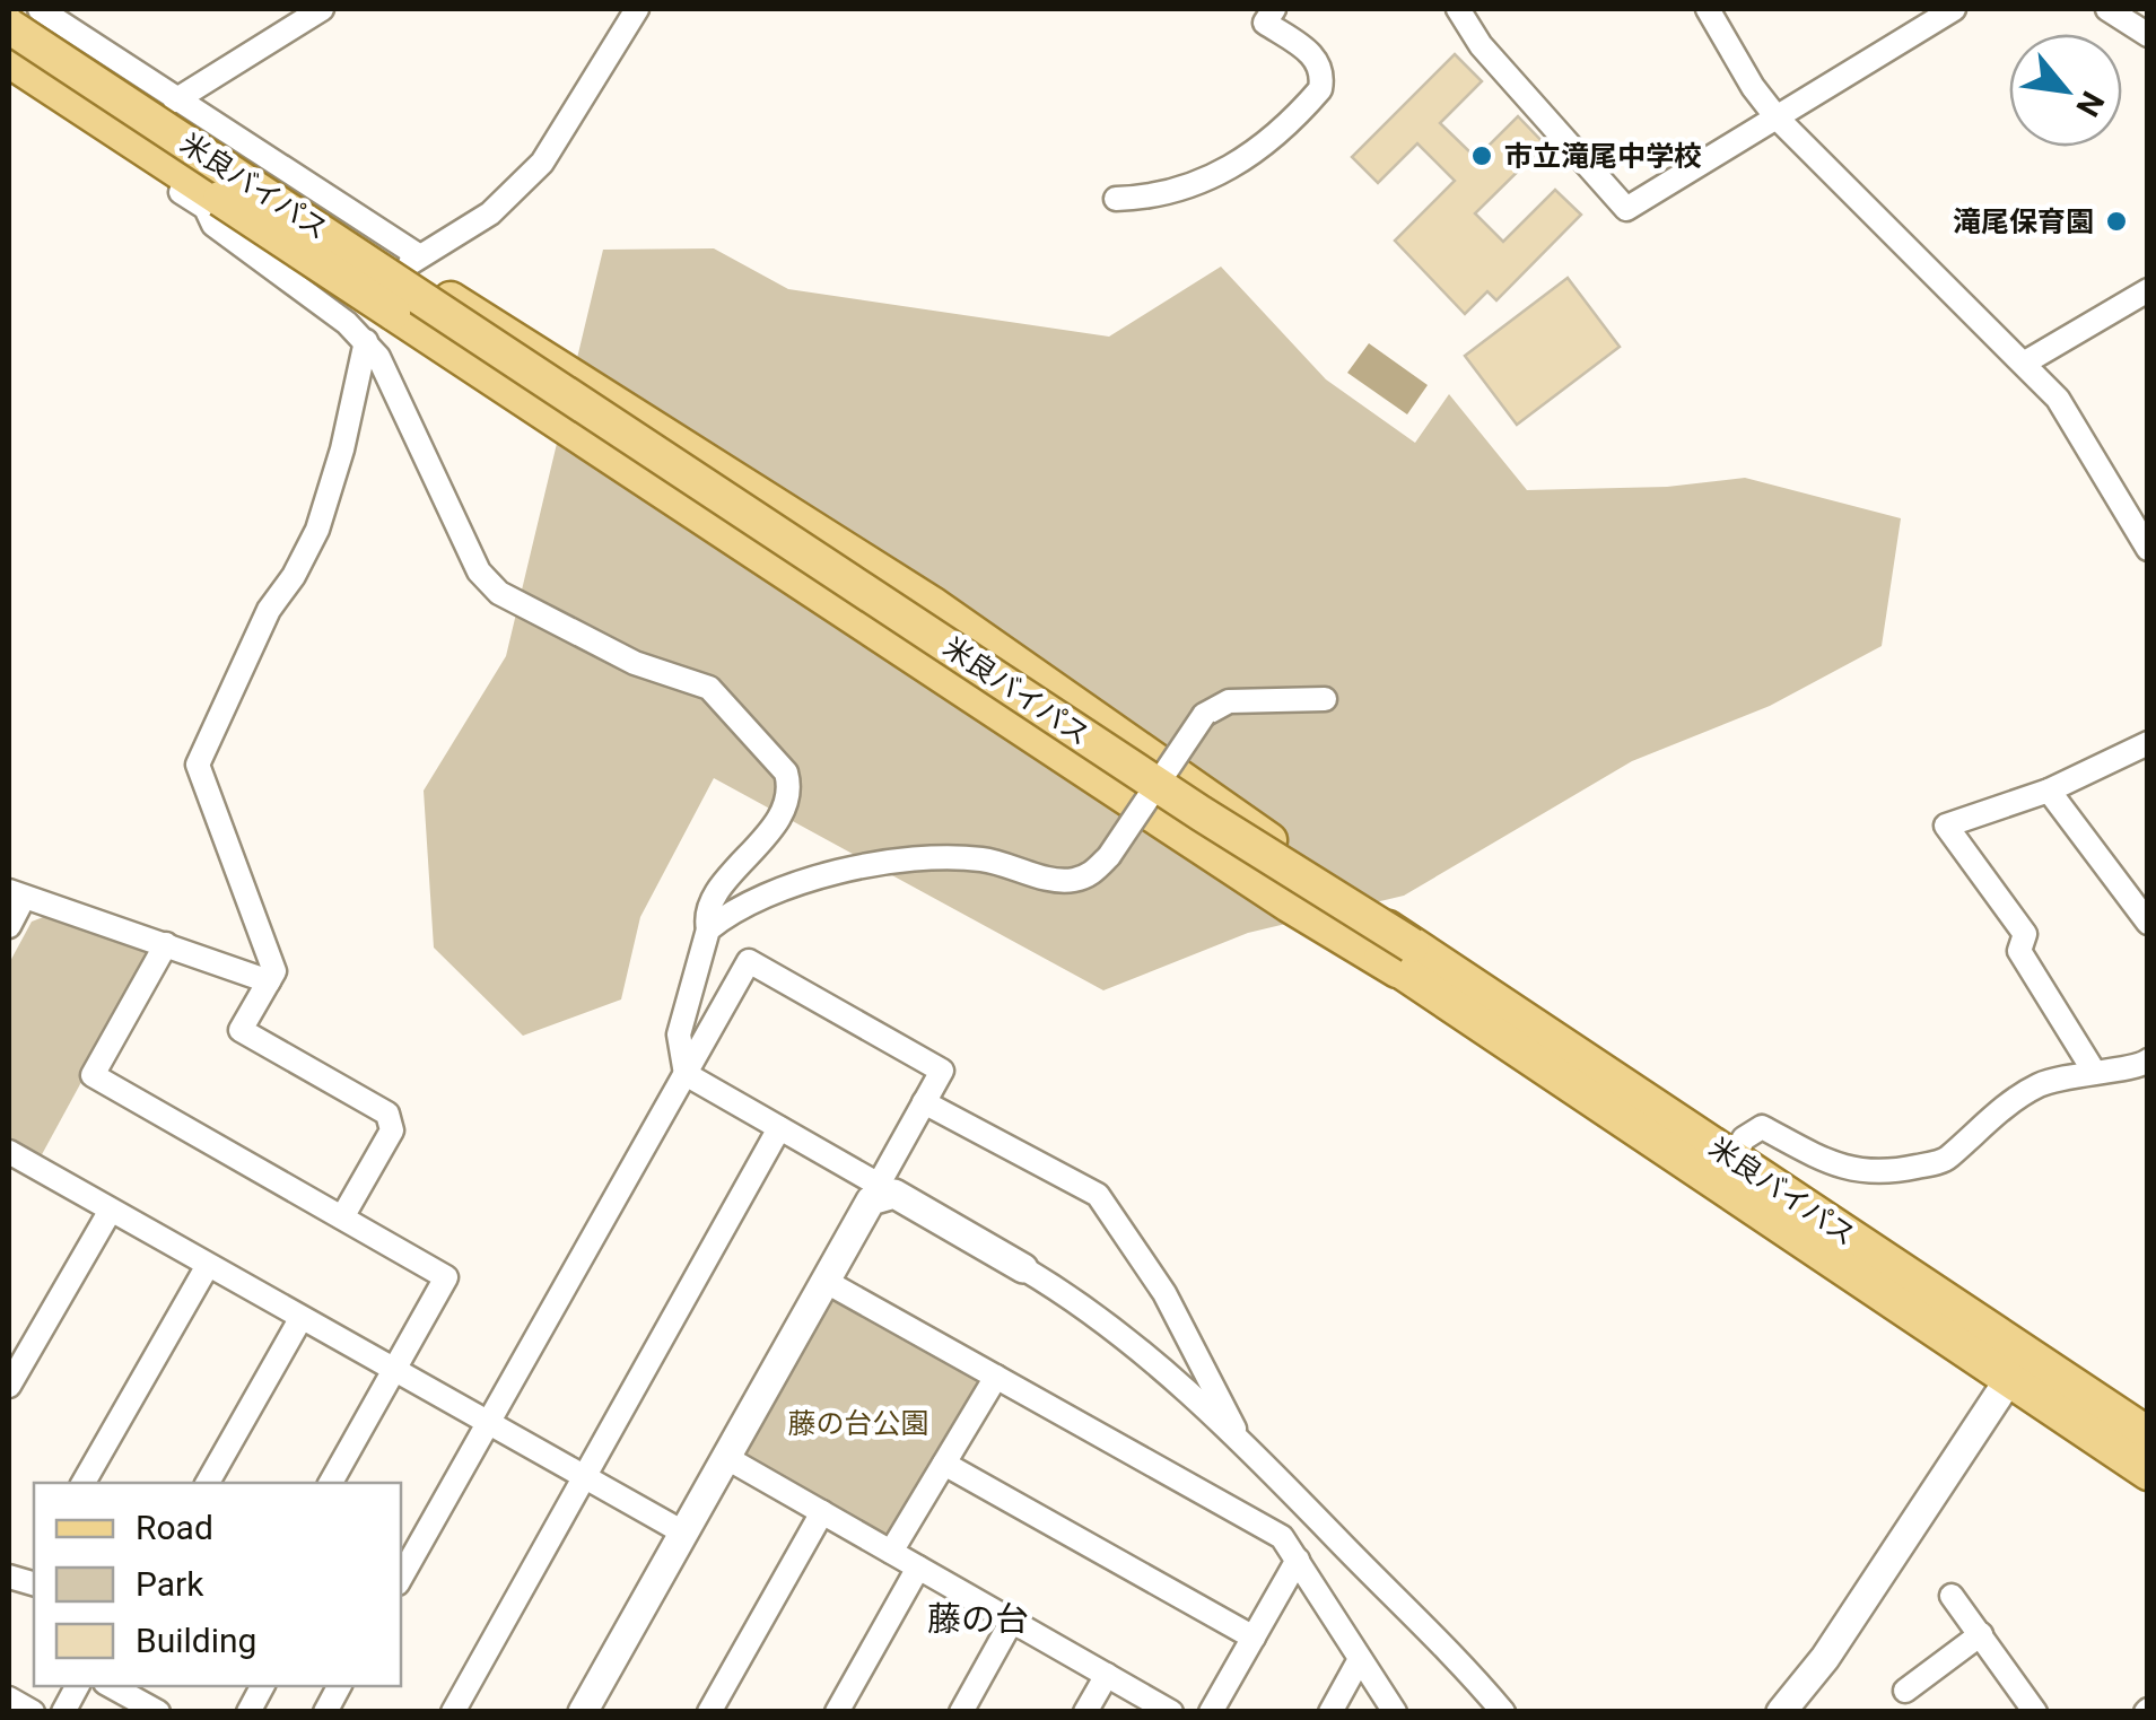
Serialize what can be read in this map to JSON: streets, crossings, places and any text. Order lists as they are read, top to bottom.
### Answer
{
  "streets": {
    "main road": ["米良バイパス"]
  },
  "districts": ["藤の台"],
  "parks": ["藤の台公園"],
  "places": ["市立滝尾中学校", "滝尾保育園"],
  "legend": ["Road", "Park", "Building"],
  "north": "bottom right"
}
